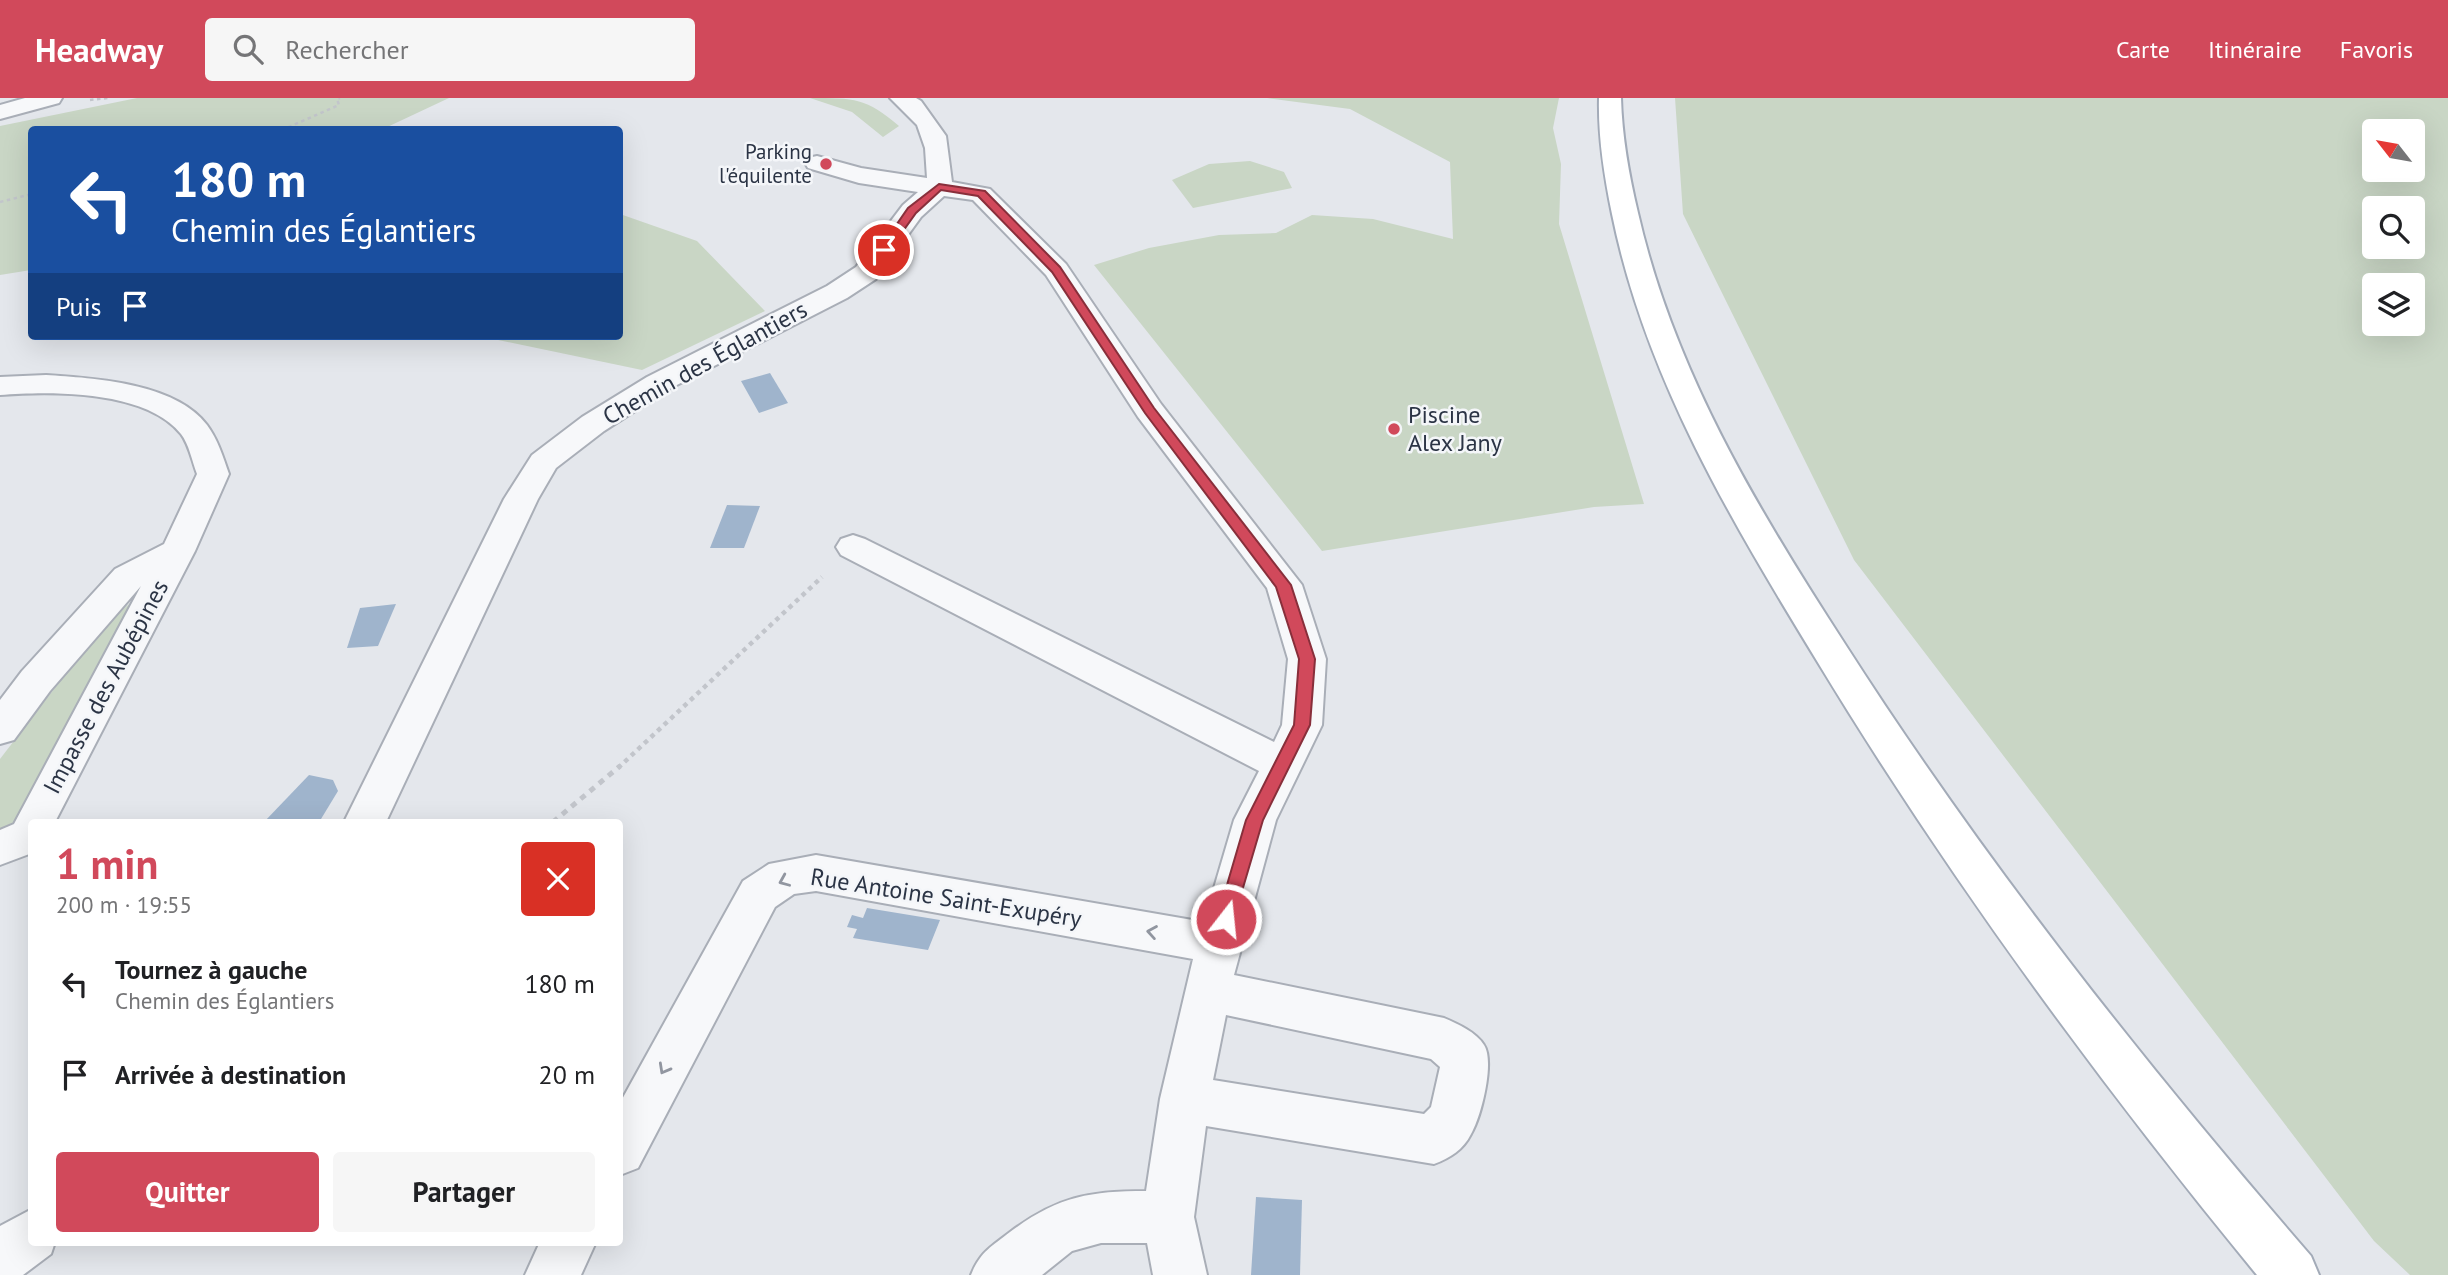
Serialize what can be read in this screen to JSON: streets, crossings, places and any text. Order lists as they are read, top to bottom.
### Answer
{
  "streets": {
    "street": ["Chemin des Églantiers", "Impasse des Aubépines", "Rue Antoine Saint-Exupéry"]
  },
  "one_way": ["Rue Antoine Saint-Exupéry"],
  "places": ["Parking l'équilente", "Piscine Alex Jany"],
  "north": "top left",
  "page": {
    "header": "Headway",
    "search": "Rechercher",
    "nav": ["Carte", "Itinéraire", "Favoris"],
    "turn": ["180 m", "Chemin des Églantiers"],
    "then": "Puis",
    "heading": ["1 min", "200 m · 19:55"],
    "list": [
      {
        "name": "Tournez à gauche",
        "note": "Chemin des Églantiers",
        "value": "180 m"
      },
      {
        "name": "Arrivée à destination",
        "value": "20 m"
      }
    ],
    "buttons": ["Quitter", "Partager"]
  }
}
